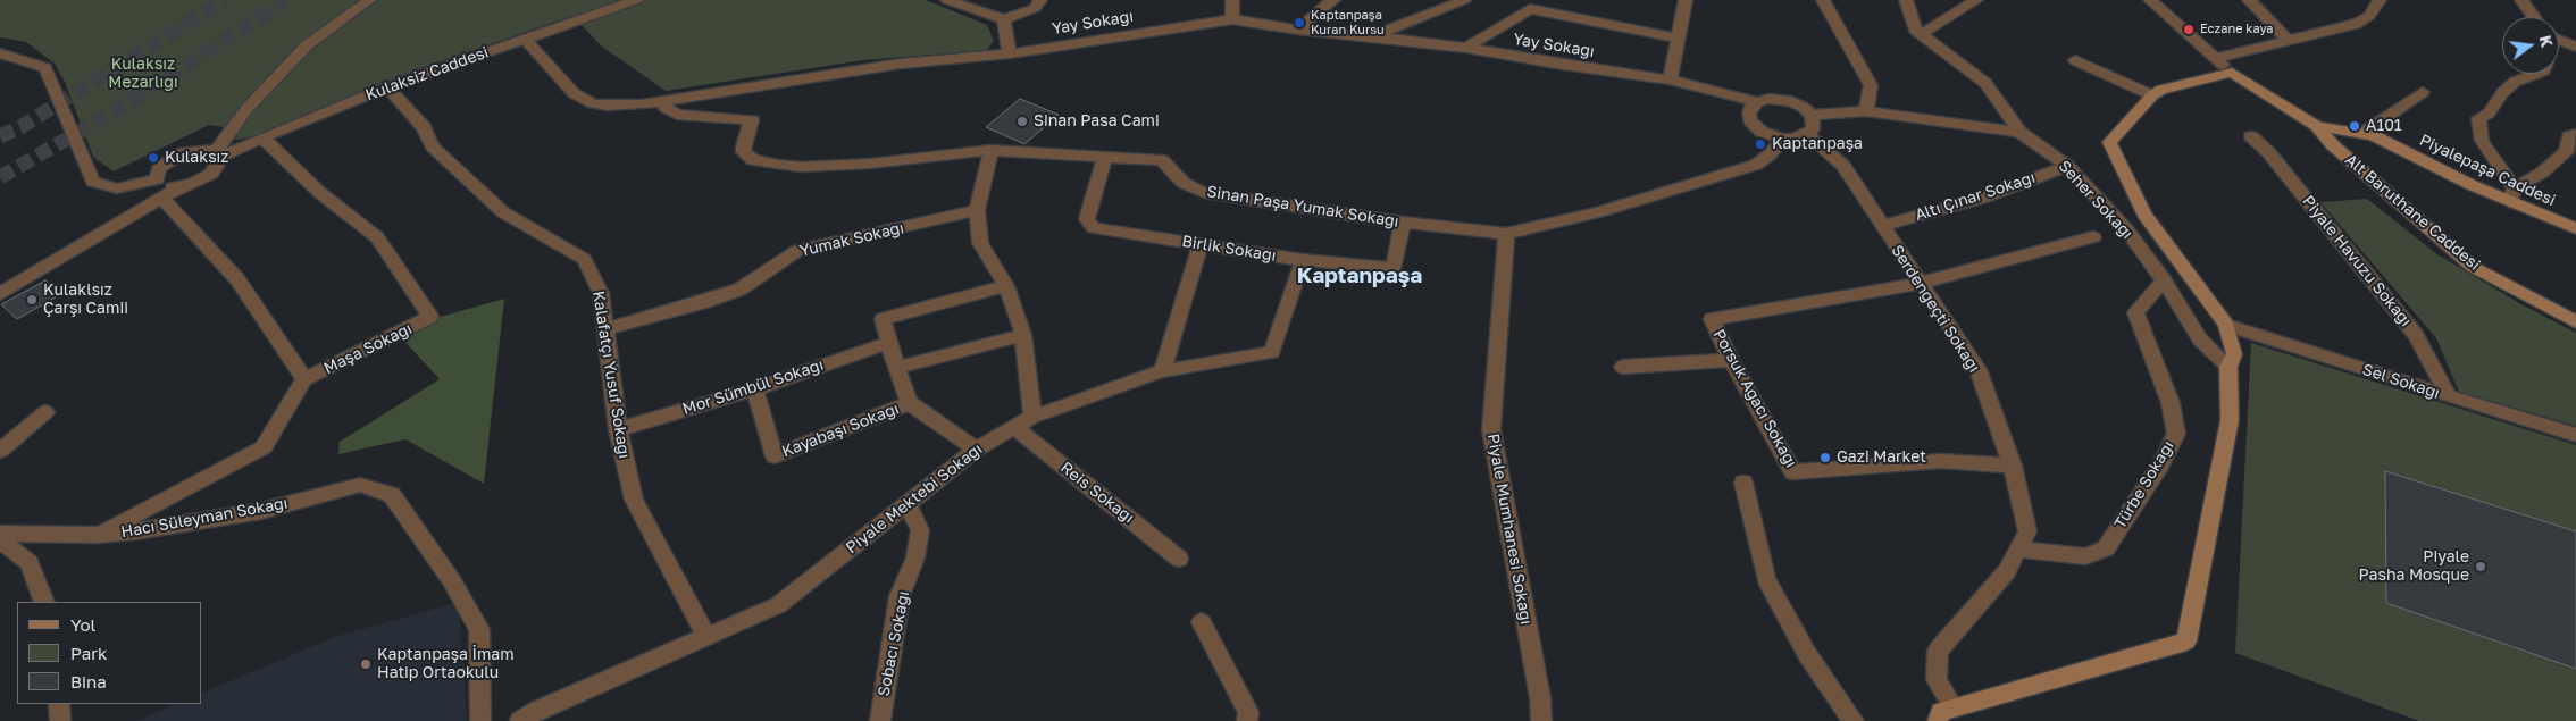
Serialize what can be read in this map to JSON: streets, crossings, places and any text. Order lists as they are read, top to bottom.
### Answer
{
  "streets": {
    "street": [
      "Yay Sokağı",
      "Kulaksiz Caddesi",
      "Piyalepaşa Caddesi",
      "Altı Çınar Sokağı",
      "Seher Sokağı",
      "Sinan Paşa Yumak Sokağı",
      "Alt Baruthane Caddesi",
      "Yumak Sokağı",
      "Birlik Sokağı",
      "Piyale Havuzu Sokağı",
      "Serdengeçti Sokağı",
      "Maşa Sokağı",
      "Kalafatçı Yusuf Sokağı",
      "Sel Sokağı",
      "Mor Sümbül Sokağı",
      "Porsuk Ağacı Sokağı",
      "Kayabaşı Sokağı",
      "Türbe Sokağı",
      "Reis Sokağı",
      "Piyale Mektebi Sokağı",
      "Hacı Süleyman Sokağı",
      "Piyale Mumhanesi Sokağı",
      "Sobacı Sokağı"
    ]
  },
  "crossings": [
    ["Yay Sokağı", "Kulaksiz Caddesi"],
    ["Yay Sokağı", "Sinan Paşa Yumak Sokağı"],
    ["Yay Sokağı", "Serdengeçti Sokağı"],
    ["Kulaksiz Caddesi", "Maşa Sokağı"],
    ["Kulaksiz Caddesi", "Kalafatçı Yusuf Sokağı"],
    ["Piyalepaşa Caddesi", "Alt Baruthane Caddesi"],
    ["Altı Çınar Sokağı", "Seher Sokağı"],
    ["Altı Çınar Sokağı", "Serdengeçti Sokağı"],
    ["Seher Sokağı", "Türbe Sokağı"],
    ["Sinan Paşa Yumak Sokağı", "Birlik Sokağı"],
    ["Sinan Paşa Yumak Sokağı", "Serdengeçti Sokağı"],
    ["Sinan Paşa Yumak Sokağı", "Piyale Mumhanesi Sokağı"],
    ["Yumak Sokağı", "Kalafatçı Yusuf Sokağı"],
    ["Birlik Sokağı", "Piyale Mektebi Sokağı"],
    ["Piyale Havuzu Sokağı", "Sel Sokağı"],
    ["Serdengeçti Sokağı", "Porsuk Ağacı Sokağı"],
    ["Serdengeçti Sokağı", "Türbe Sokağı"],
    ["Kalafatçı Yusuf Sokağı", "Mor Sümbül Sokağı"],
    ["Kalafatçı Yusuf Sokağı", "Piyale Mektebi Sokağı"],
    ["Mor Sümbül Sokağı", "Kayabaşı Sokağı"],
    ["Reis Sokağı", "Piyale Mektebi Sokağı"],
    ["Piyale Mektebi Sokağı", "Sobacı Sokağı"]
  ],
  "districts": ["Kaptanpaşa"],
  "parks": ["Kulaksız Mezarlığı"],
  "places": [
    "Kaptanpaşa Kuran Kursu",
    "Eczane kaya",
    "Sinan Pasa Cami",
    "A101",
    "Kaptanpaşa",
    "Kulaksız",
    "Kulaklsız Çarşı Camii",
    "Gazi Market",
    "Piyale Pasha Mosque",
    "Kaptanpaşa İmam Hatip Ortaokulu"
  ],
  "legend": ["Yol", "Park", "Bina"],
  "north": "right"
}
